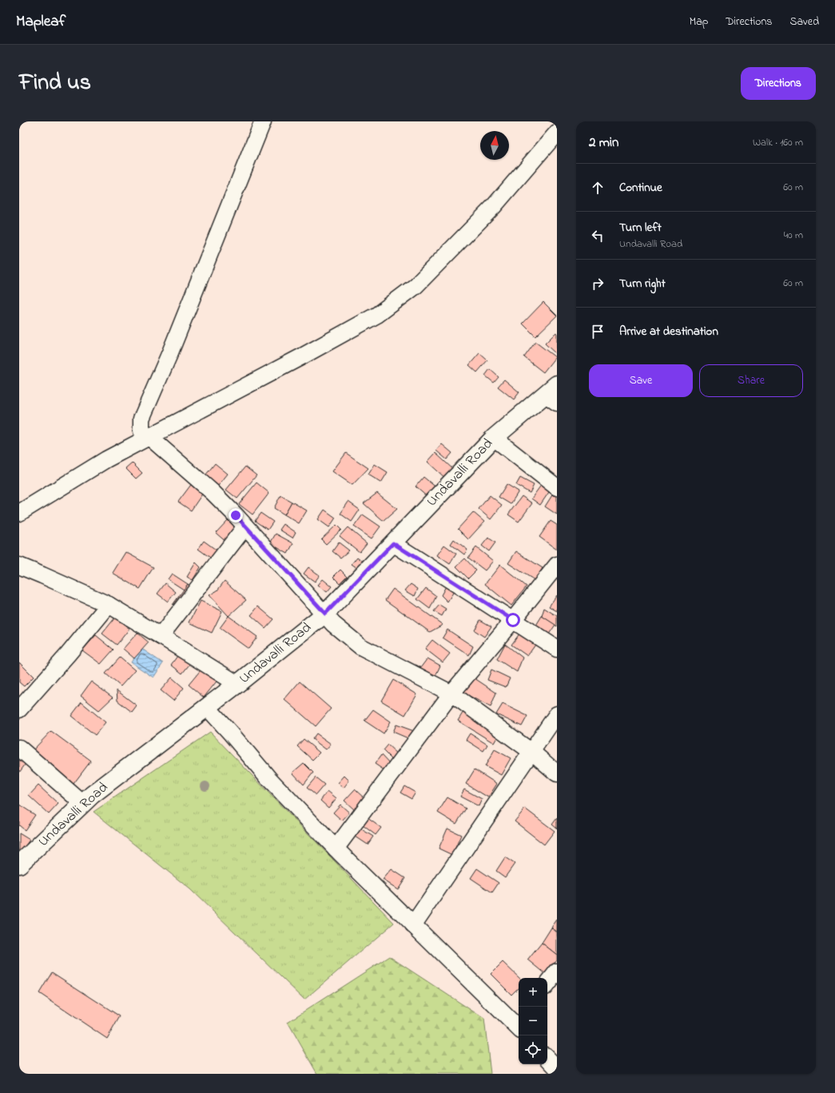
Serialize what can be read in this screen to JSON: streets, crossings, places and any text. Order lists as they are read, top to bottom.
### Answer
{
  "streets": {
    "main road": ["Undavalli Road"]
  },
  "north": "top",
  "page": {
    "header": "Mapleaf",
    "nav": ["Map", "Directions", "Saved"],
    "title": "Find us",
    "buttons": [
      "Directions",
      ["Save", "Share"]
    ],
    "heading": ["2 min", "Walk · 160 m"],
    "list": [
      ["Continue", "60 m"],
      ["Turn left", "Undavalli Road", "40 m"],
      ["Turn right", "60 m"],
      "Arrive at destination"
    ],
    "map_buttons": ["+", "−"]
  }
}
